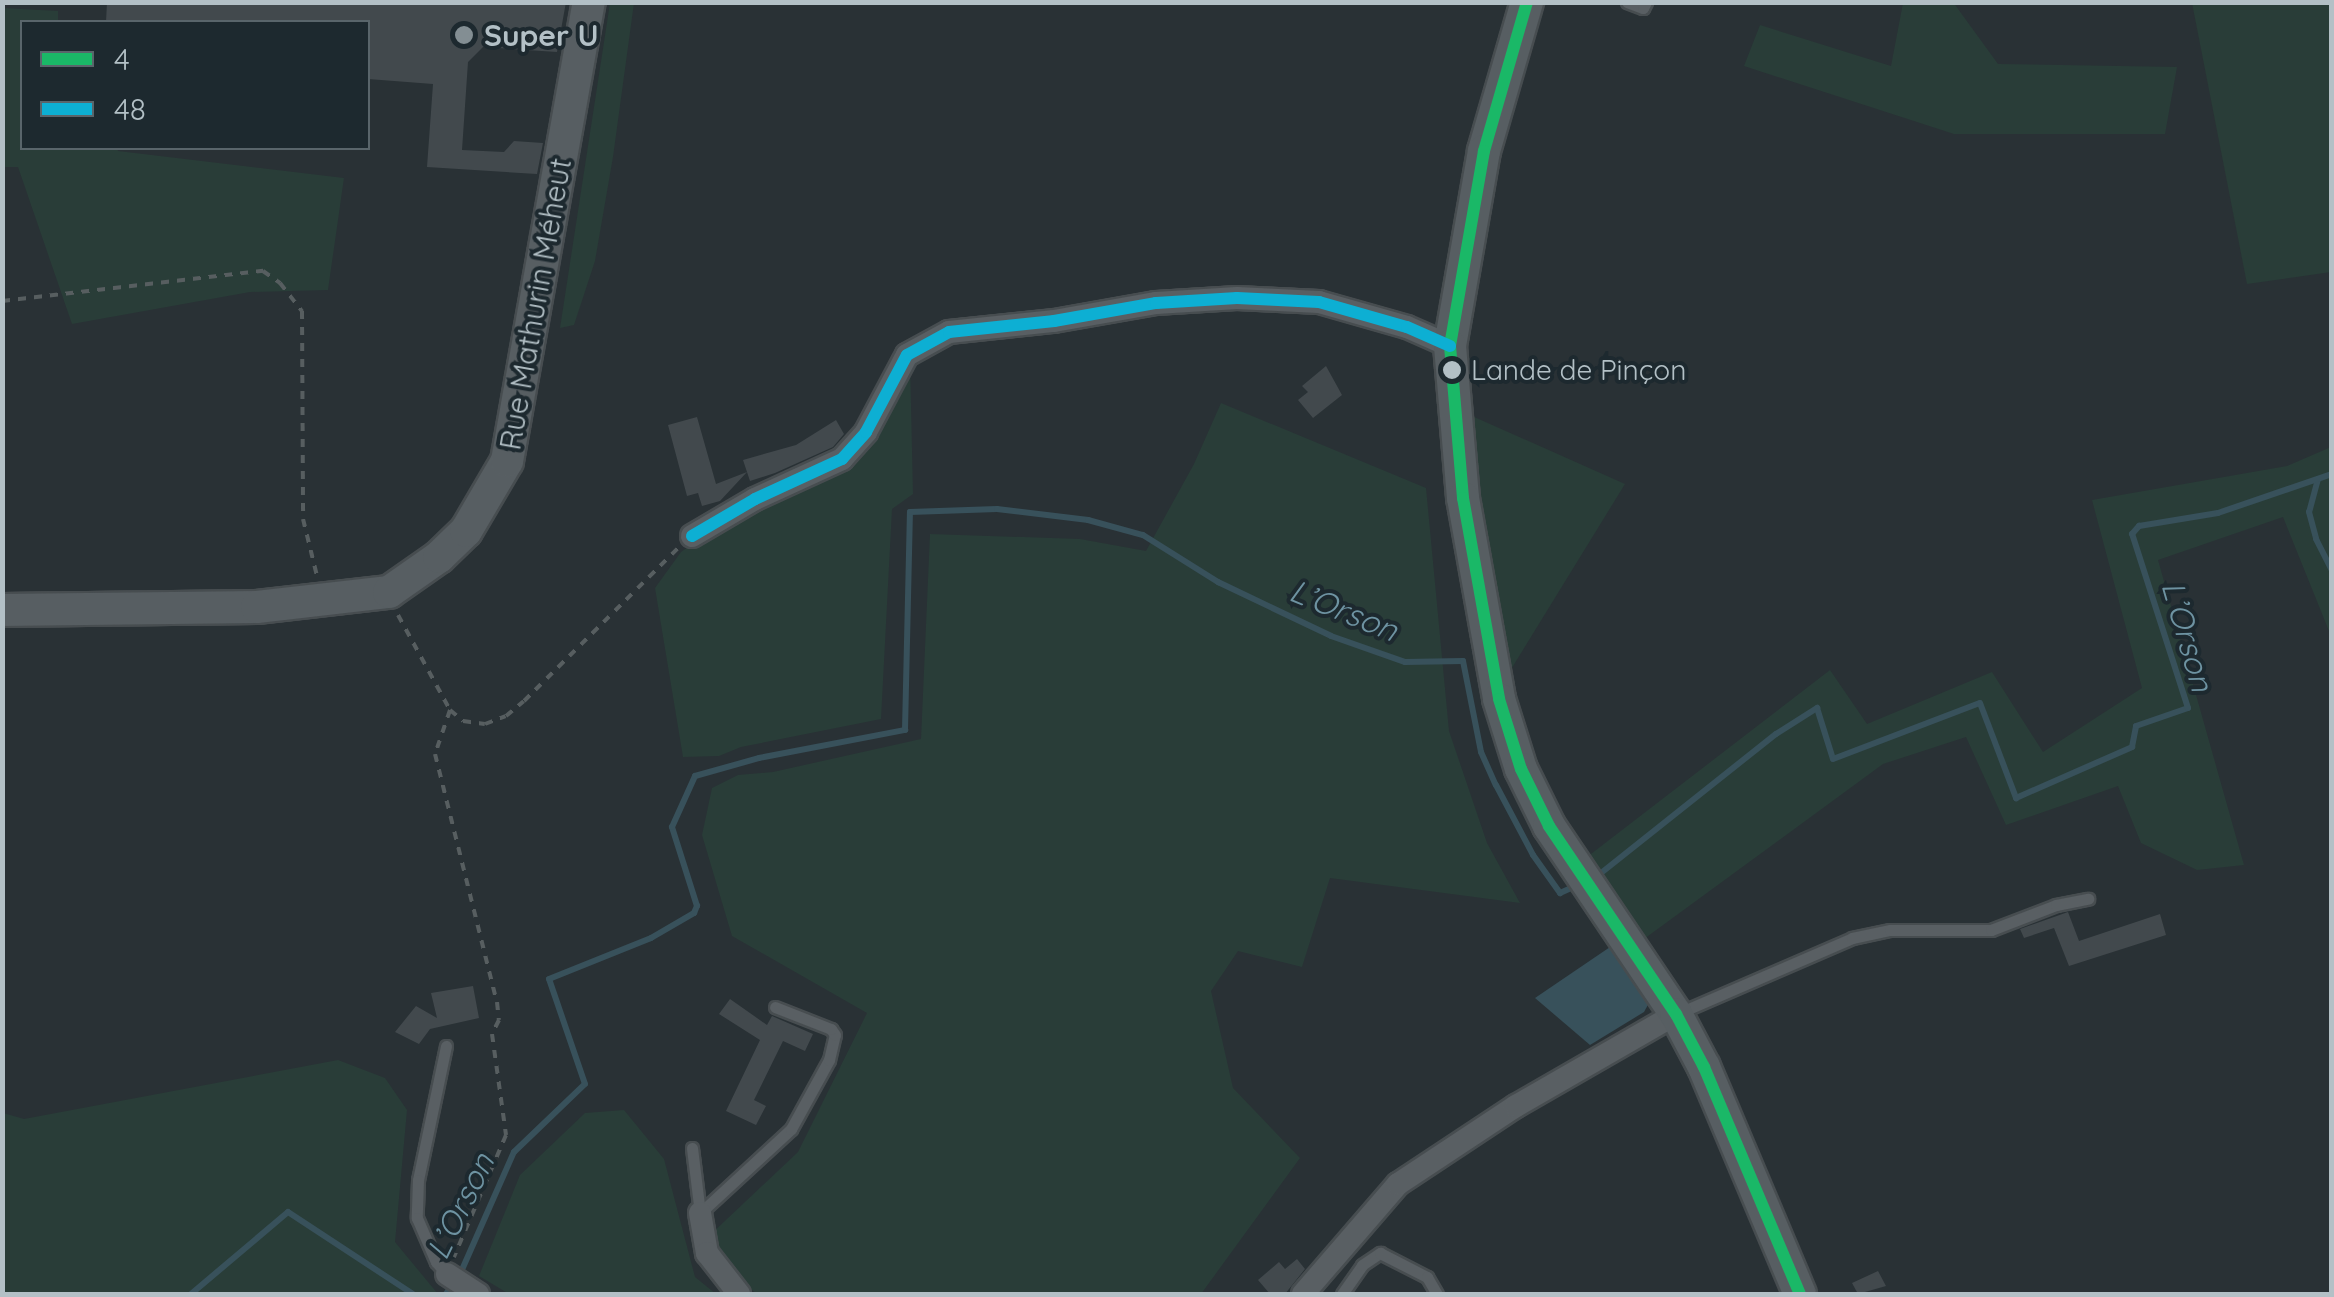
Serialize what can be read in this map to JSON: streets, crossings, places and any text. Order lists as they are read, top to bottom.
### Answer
{
  "streets": {
    "street": ["Rue Mathurin Méheut"]
  },
  "water": ["L’Orson"],
  "places": ["Super U", "Lande de Pinçon"],
  "lines": ["transit line 4", "transit line 48"],
  "legend": ["4", "48"]
}
